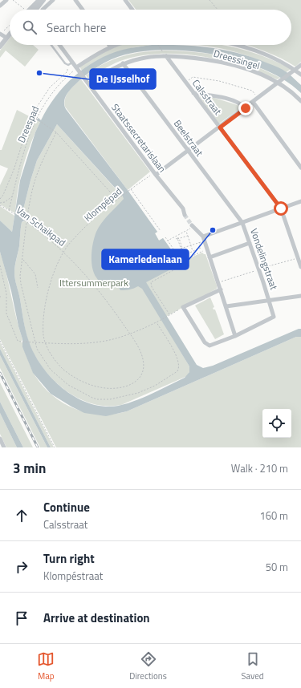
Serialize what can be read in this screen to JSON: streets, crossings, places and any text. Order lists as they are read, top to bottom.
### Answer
{
  "streets": {
    "street": [
      "Dreessingel",
      "Calsstraat",
      "Staatssecretarislaan",
      "Beelstraat",
      "Vondelingstraat"
    ],
    "path": ["Dreespad", "Klompépad", "Van Schaikpad"]
  },
  "crossings": [
    ["Dreessingel", "Calsstraat"],
    ["Dreessingel", "Staatssecretarislaan"],
    ["Dreessingel", "Beelstraat"],
    ["Dreespad", "Staatssecretarislaan"],
    ["Dreespad", "Van Schaikpad"],
    ["Staatssecretarislaan", "Klompépad"],
    ["Beelstraat", "Vondelingstraat"],
    ["Klompépad", "Van Schaikpad"]
  ],
  "parks": ["Ittersummerpark"],
  "places": ["De IJsselhof", "Kamerledenlaan"],
  "page": {
    "search": "Search here",
    "heading": ["3 min", "Walk · 210 m"],
    "list": [
      ["Continue", "Calsstraat", "160 m"],
      ["Turn right", "Klompéstraat", "50 m"],
      "Arrive at destination"
    ],
    "nav": ["Map", "Directions", "Saved"]
  }
}
